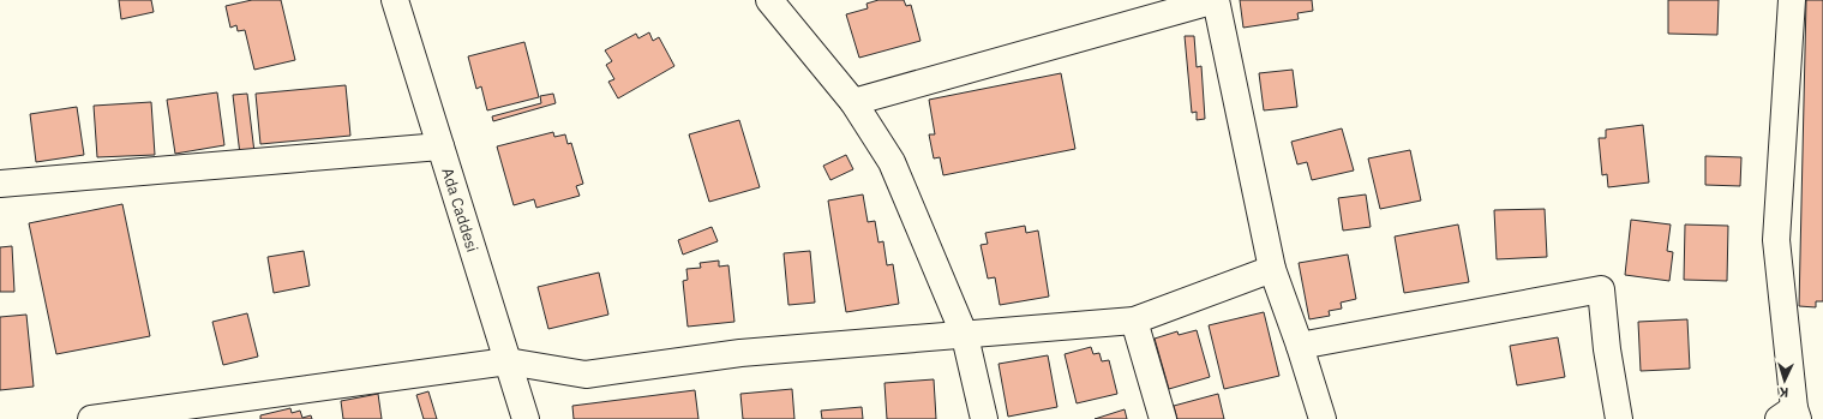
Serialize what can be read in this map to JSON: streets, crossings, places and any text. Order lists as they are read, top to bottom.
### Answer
{
  "streets": {
    "street": ["Ada Caddesi"]
  },
  "north": "bottom"
}
